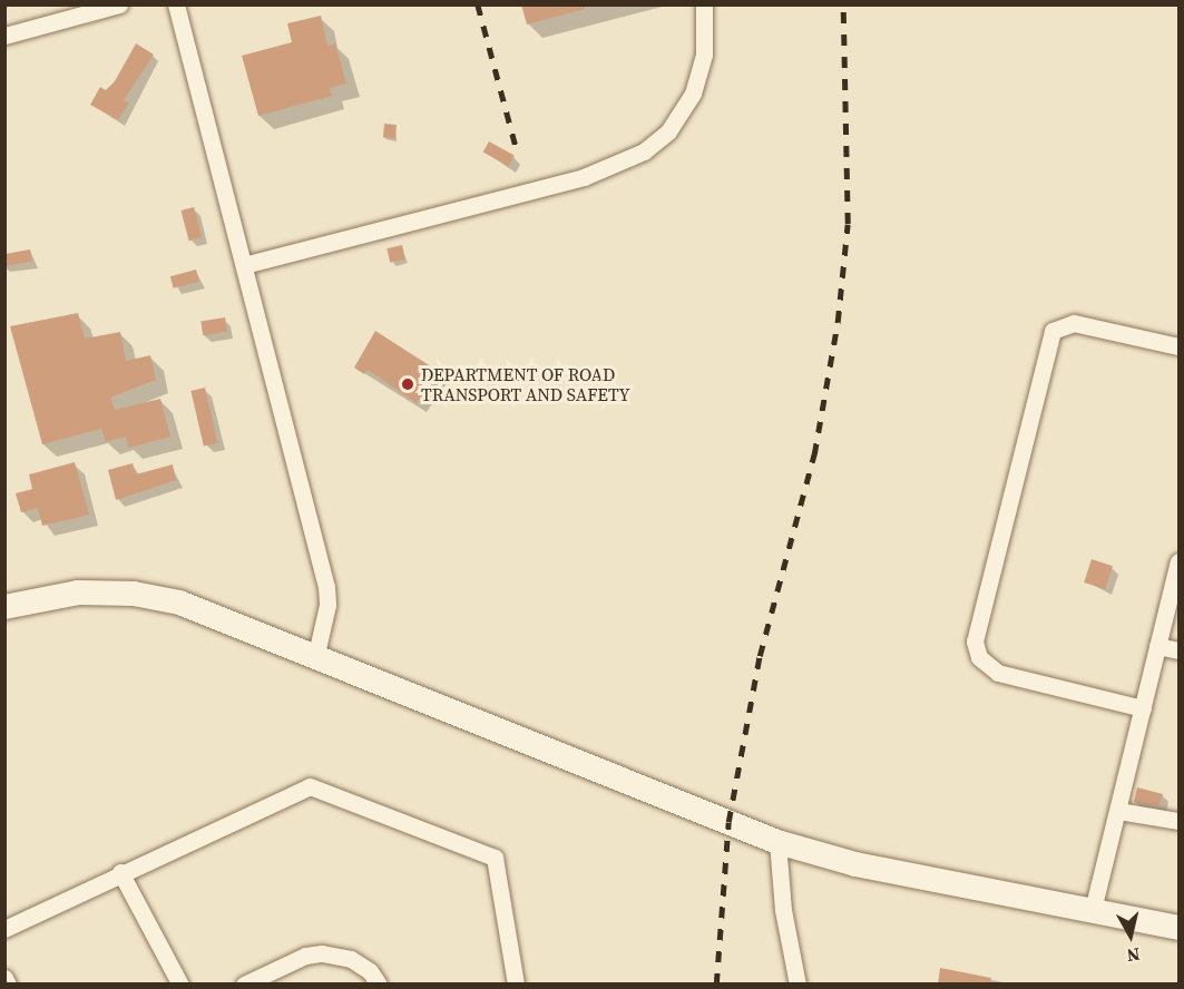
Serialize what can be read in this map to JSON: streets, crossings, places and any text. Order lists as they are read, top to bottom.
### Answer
{
  "places": ["DEPARTMENT OF ROAD TRANSPORT AND SAFETY"],
  "north": "bottom"
}
